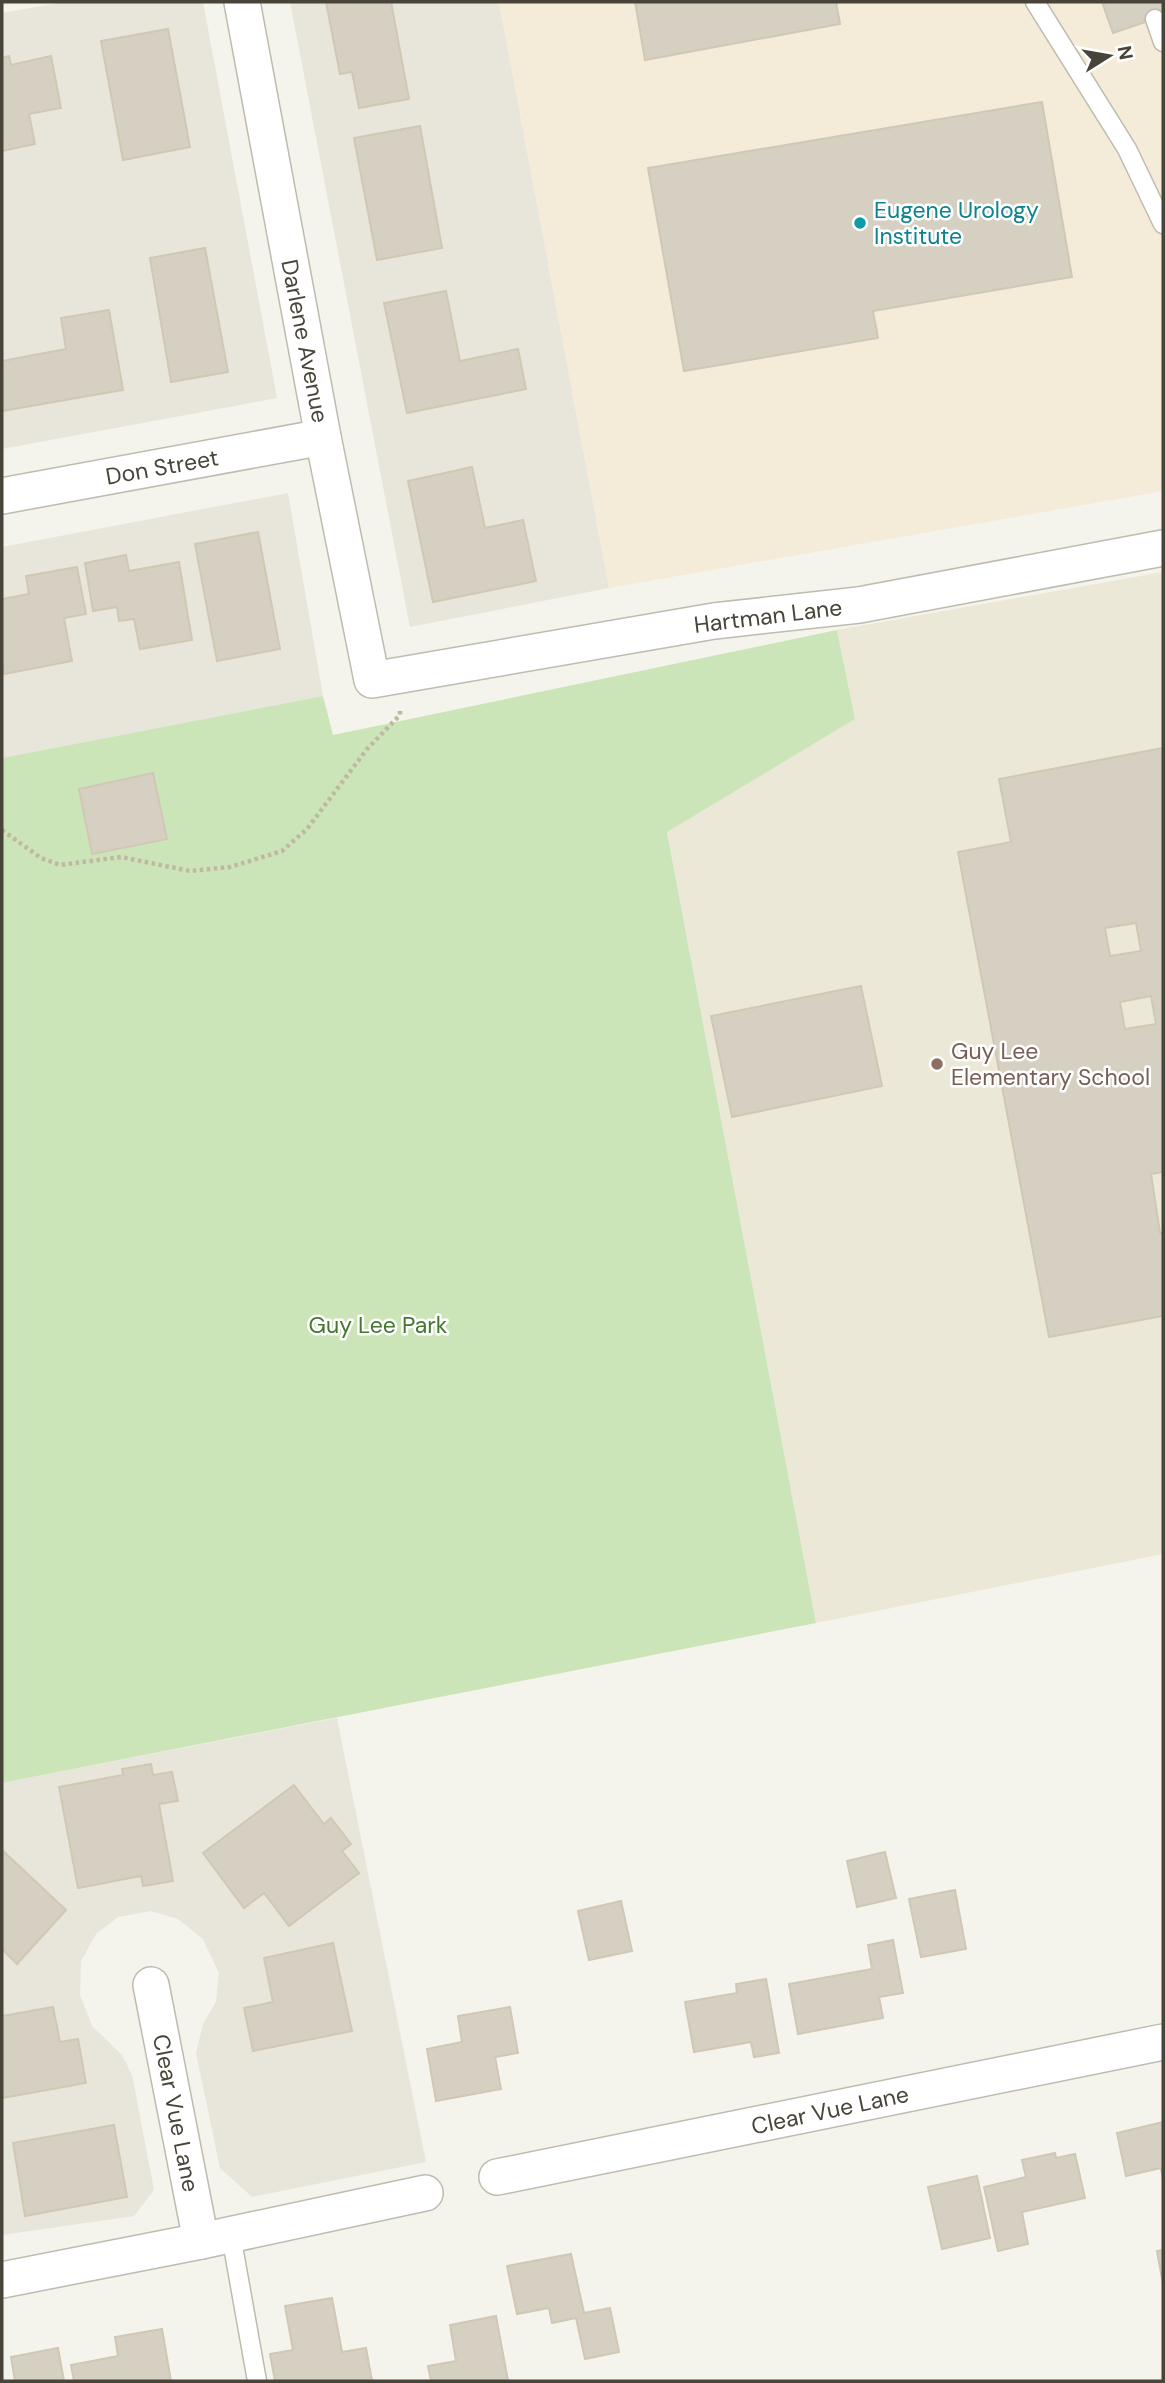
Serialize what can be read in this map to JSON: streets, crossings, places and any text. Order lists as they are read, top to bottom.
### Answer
{
  "streets": {
    "street": [
      "Darlene Avenue",
      "Don Street",
      "Hartman Lane",
      "Clear Vue Lane"
    ]
  },
  "crossings": [
    ["Darlene Avenue", "Don Street"],
    ["Darlene Avenue", "Hartman Lane"]
  ],
  "parks": ["Guy Lee Park"],
  "places": ["Eugene Urology Institute", "Guy Lee Elementary School"],
  "north": "right"
}
